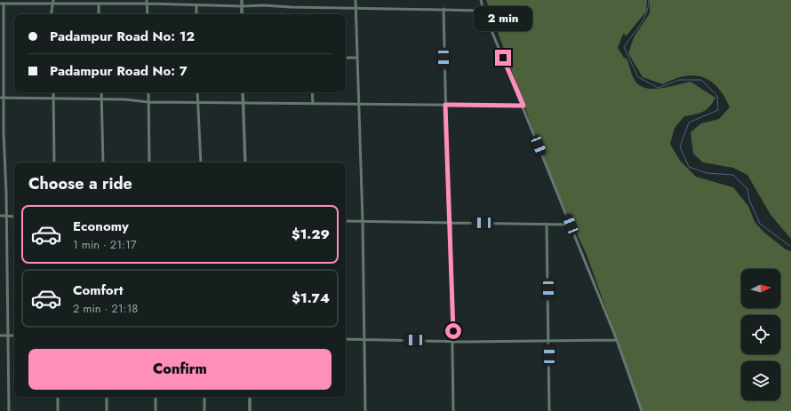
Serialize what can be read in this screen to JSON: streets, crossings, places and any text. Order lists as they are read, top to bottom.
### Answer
{
  "north": "right",
  "page": {
    "bubble": "2 min",
    "banner": ["Padampur Road No: 12", "Padampur Road No: 7"],
    "heading": "Choose a ride",
    "list": [
      {
        "name": "Economy",
        "note": "1 min · 21:17",
        "value": "$1.29"
      },
      {
        "name": "Comfort",
        "note": "2 min · 21:18",
        "value": "$1.74"
      }
    ],
    "buttons": "Confirm"
  }
}
